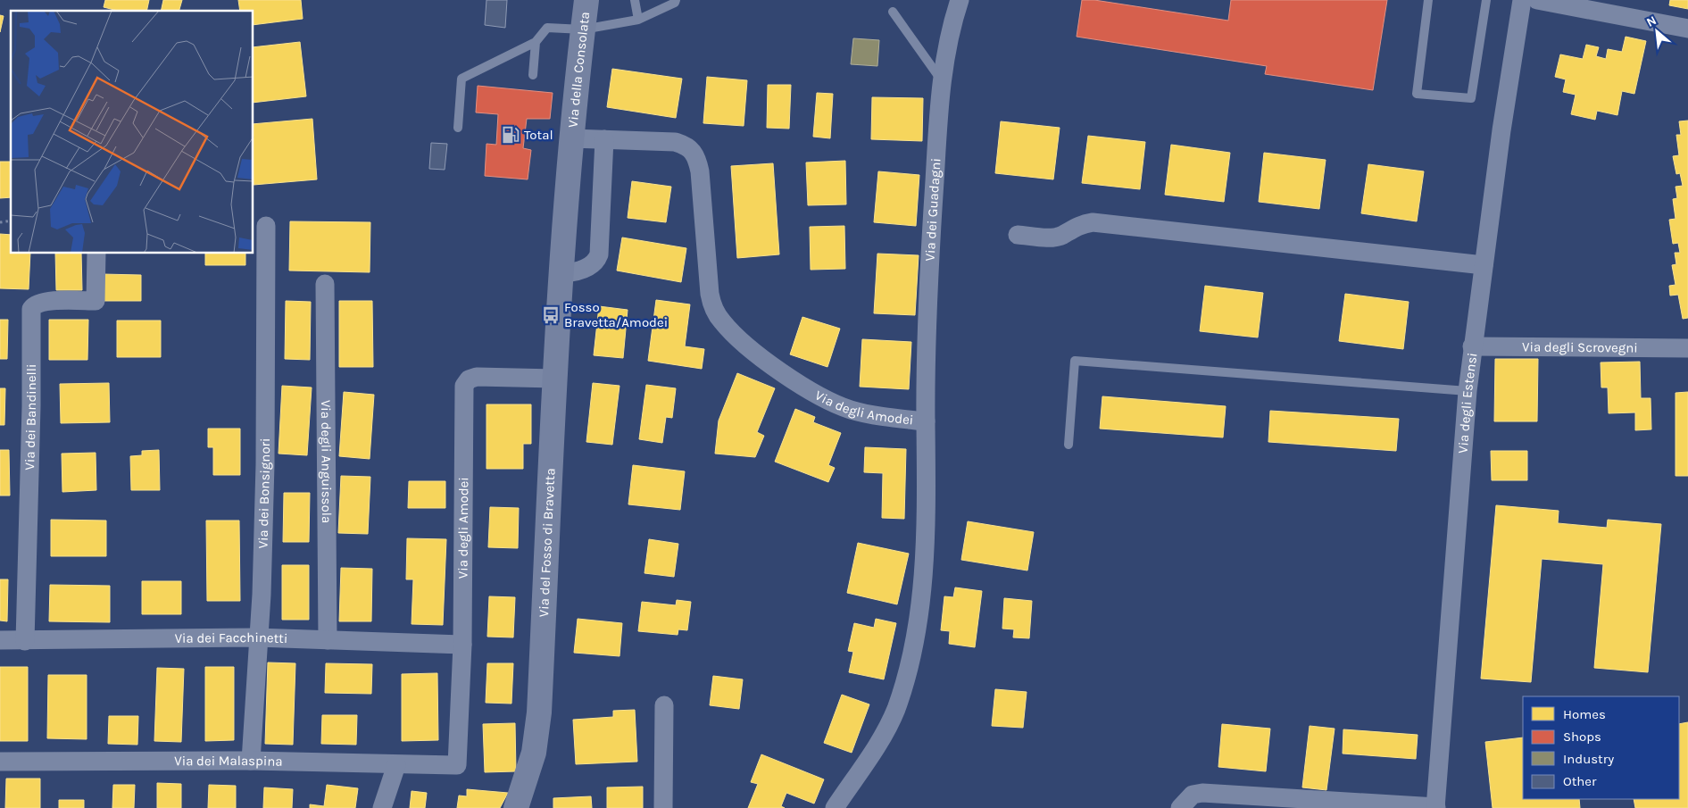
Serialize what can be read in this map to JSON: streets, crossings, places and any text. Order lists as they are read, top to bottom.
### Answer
{
  "streets": {
    "main road": ["Via della Consolata", "Via del Fosso di Bravetta"],
    "street": [
      "Via dei Guadagni",
      "Via degli Scrovegni",
      "Via degli Estensi",
      "Via degli Amodei",
      "Via dei Bandinelli",
      "Via degli Anguissola",
      "Via dei Bonsignori",
      "Via dei Facchinetti",
      "Via dei Malaspina"
    ]
  },
  "crossings": [
    ["Via della Consolata", "Via degli Amodei"],
    ["Via della Consolata", "Via del Fosso di Bravetta"],
    ["Via dei Guadagni", "Via degli Amodei"],
    ["Via degli Scrovegni", "Via degli Estensi"],
    ["Via degli Amodei", "Via del Fosso di Bravetta"],
    ["Via degli Amodei", "Via dei Facchinetti"],
    ["Via degli Amodei", "Via dei Malaspina"],
    ["Via dei Bandinelli", "Via dei Facchinetti"],
    ["Via degli Anguissola", "Via dei Facchinetti"],
    ["Via dei Bonsignori", "Via dei Facchinetti"],
    ["Via dei Bonsignori", "Via dei Malaspina"]
  ],
  "places": {
    "fuel station": ["Total"],
    "bus stop": ["Fosso Bravetta/Amodei"]
  },
  "legend": [
    "Homes",
    "Shops",
    "Industry",
    "Other"
  ],
  "north": "top left"
}
